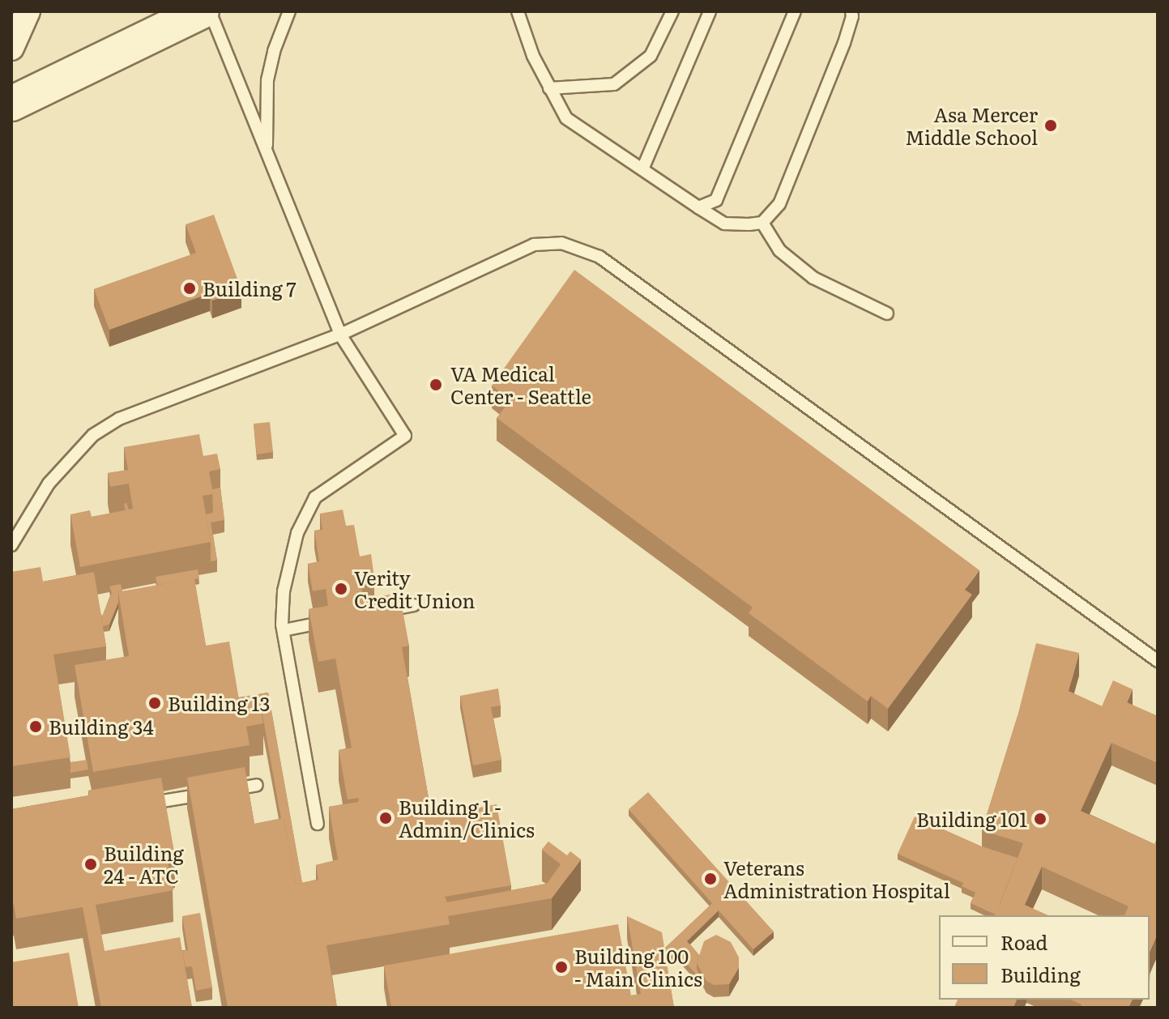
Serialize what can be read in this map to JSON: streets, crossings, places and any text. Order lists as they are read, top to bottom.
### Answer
{
  "places": [
    "Asa Mercer Middle School",
    "Building 7",
    "VA Medical Center - Seattle",
    "Verity Credit Union",
    "Building 13",
    "Building 34",
    "Building 1 - Admin/Clinics",
    "Building 101",
    "Building 24 - ATC",
    "Veterans Administration Hospital",
    "Building 100 - Main Clinics"
  ],
  "legend": ["Road", "Building"]
}
